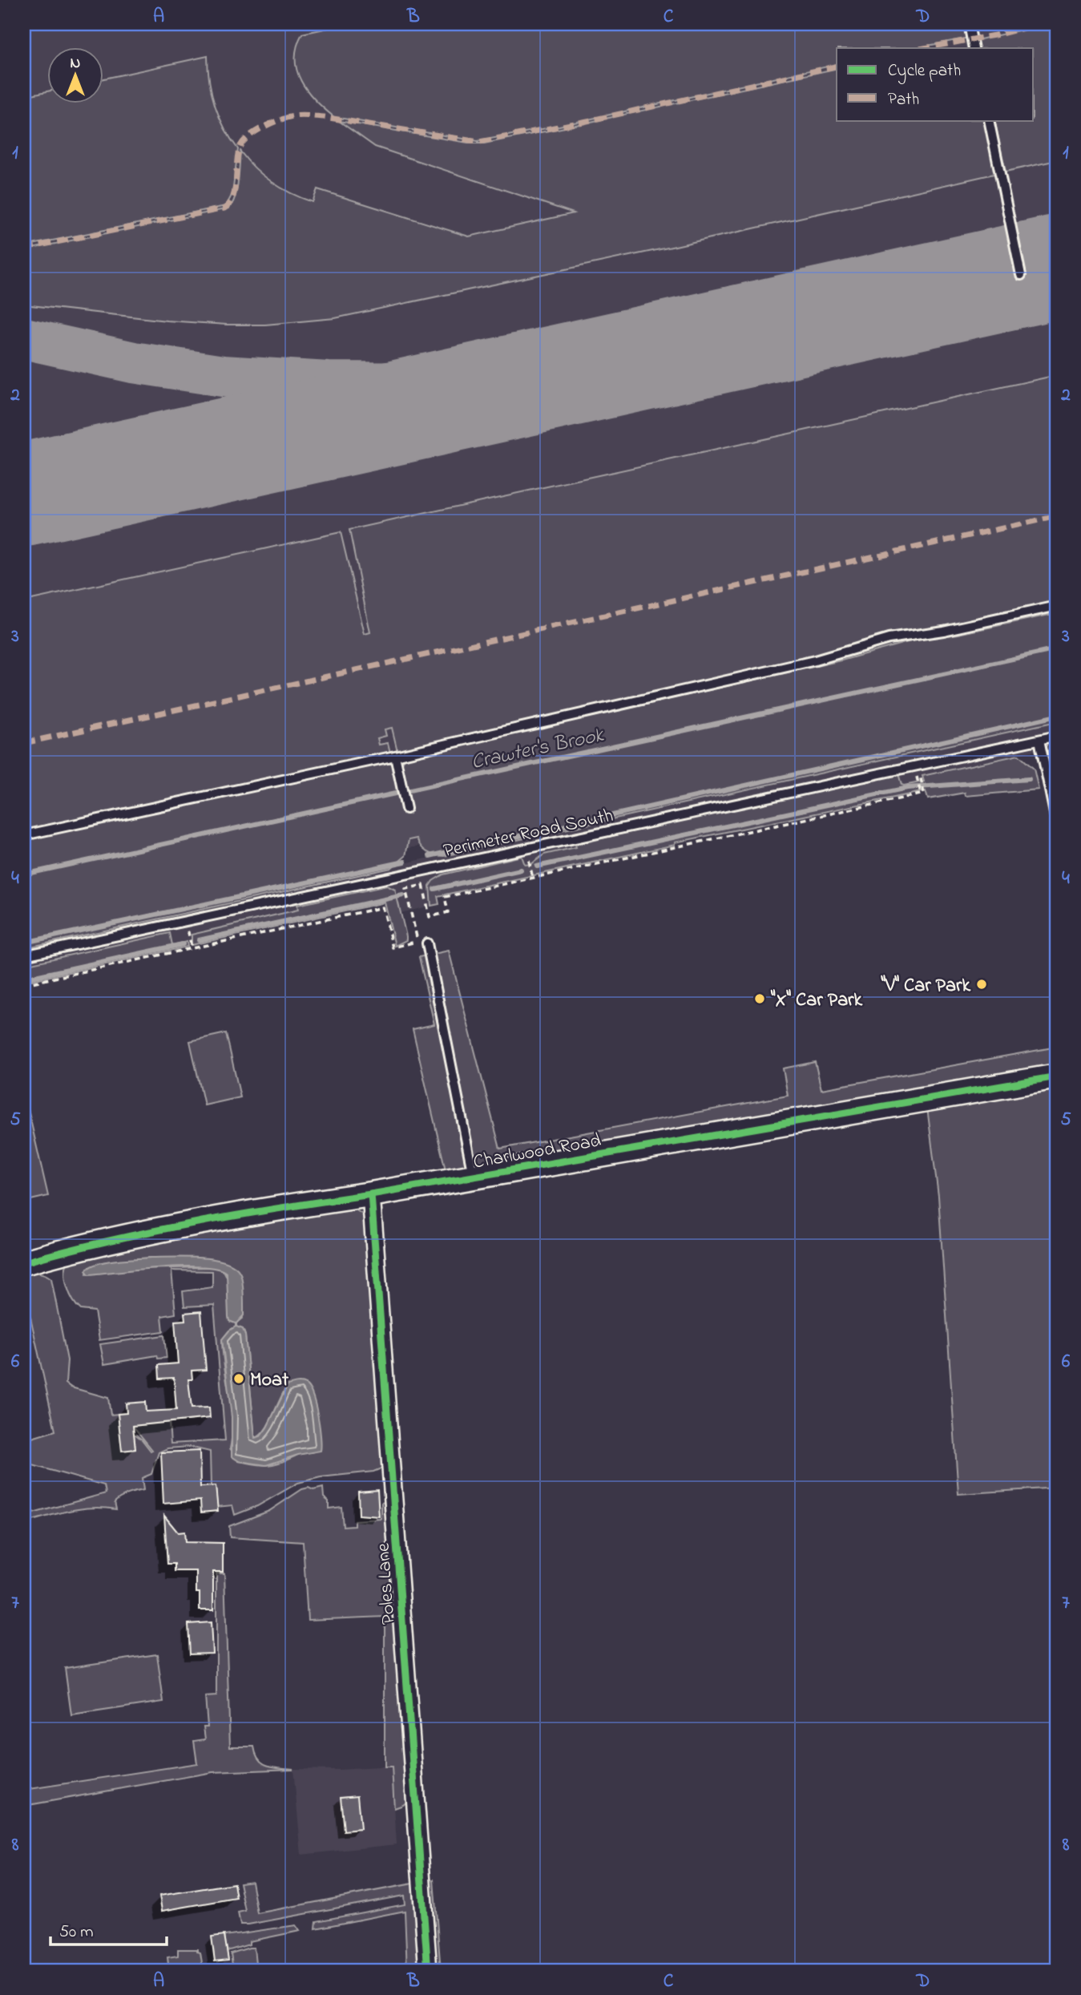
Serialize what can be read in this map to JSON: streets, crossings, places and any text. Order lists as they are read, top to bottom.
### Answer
{
  "streets": {
    "street": ["Charlwood Road", "Poles Lane"],
    "lane": ["Perimeter Road South"]
  },
  "crossings": [
    ["Charlwood Road", "Poles Lane"]
  ],
  "water": ["Crawter's Brook"],
  "places": ["\"V\" Car Park", "\"X\" Car Park", "Moat"],
  "legend": ["Cycle path", "Path"],
  "scale_bar": "50 m",
  "north": "top",
  "grid": {
    "columns": [
      "A",
      "B",
      "C",
      "D"
    ],
    "rows": [
      "1",
      "2",
      "3",
      "4",
      "5",
      "6",
      "7",
      "8"
    ]
  }
}
